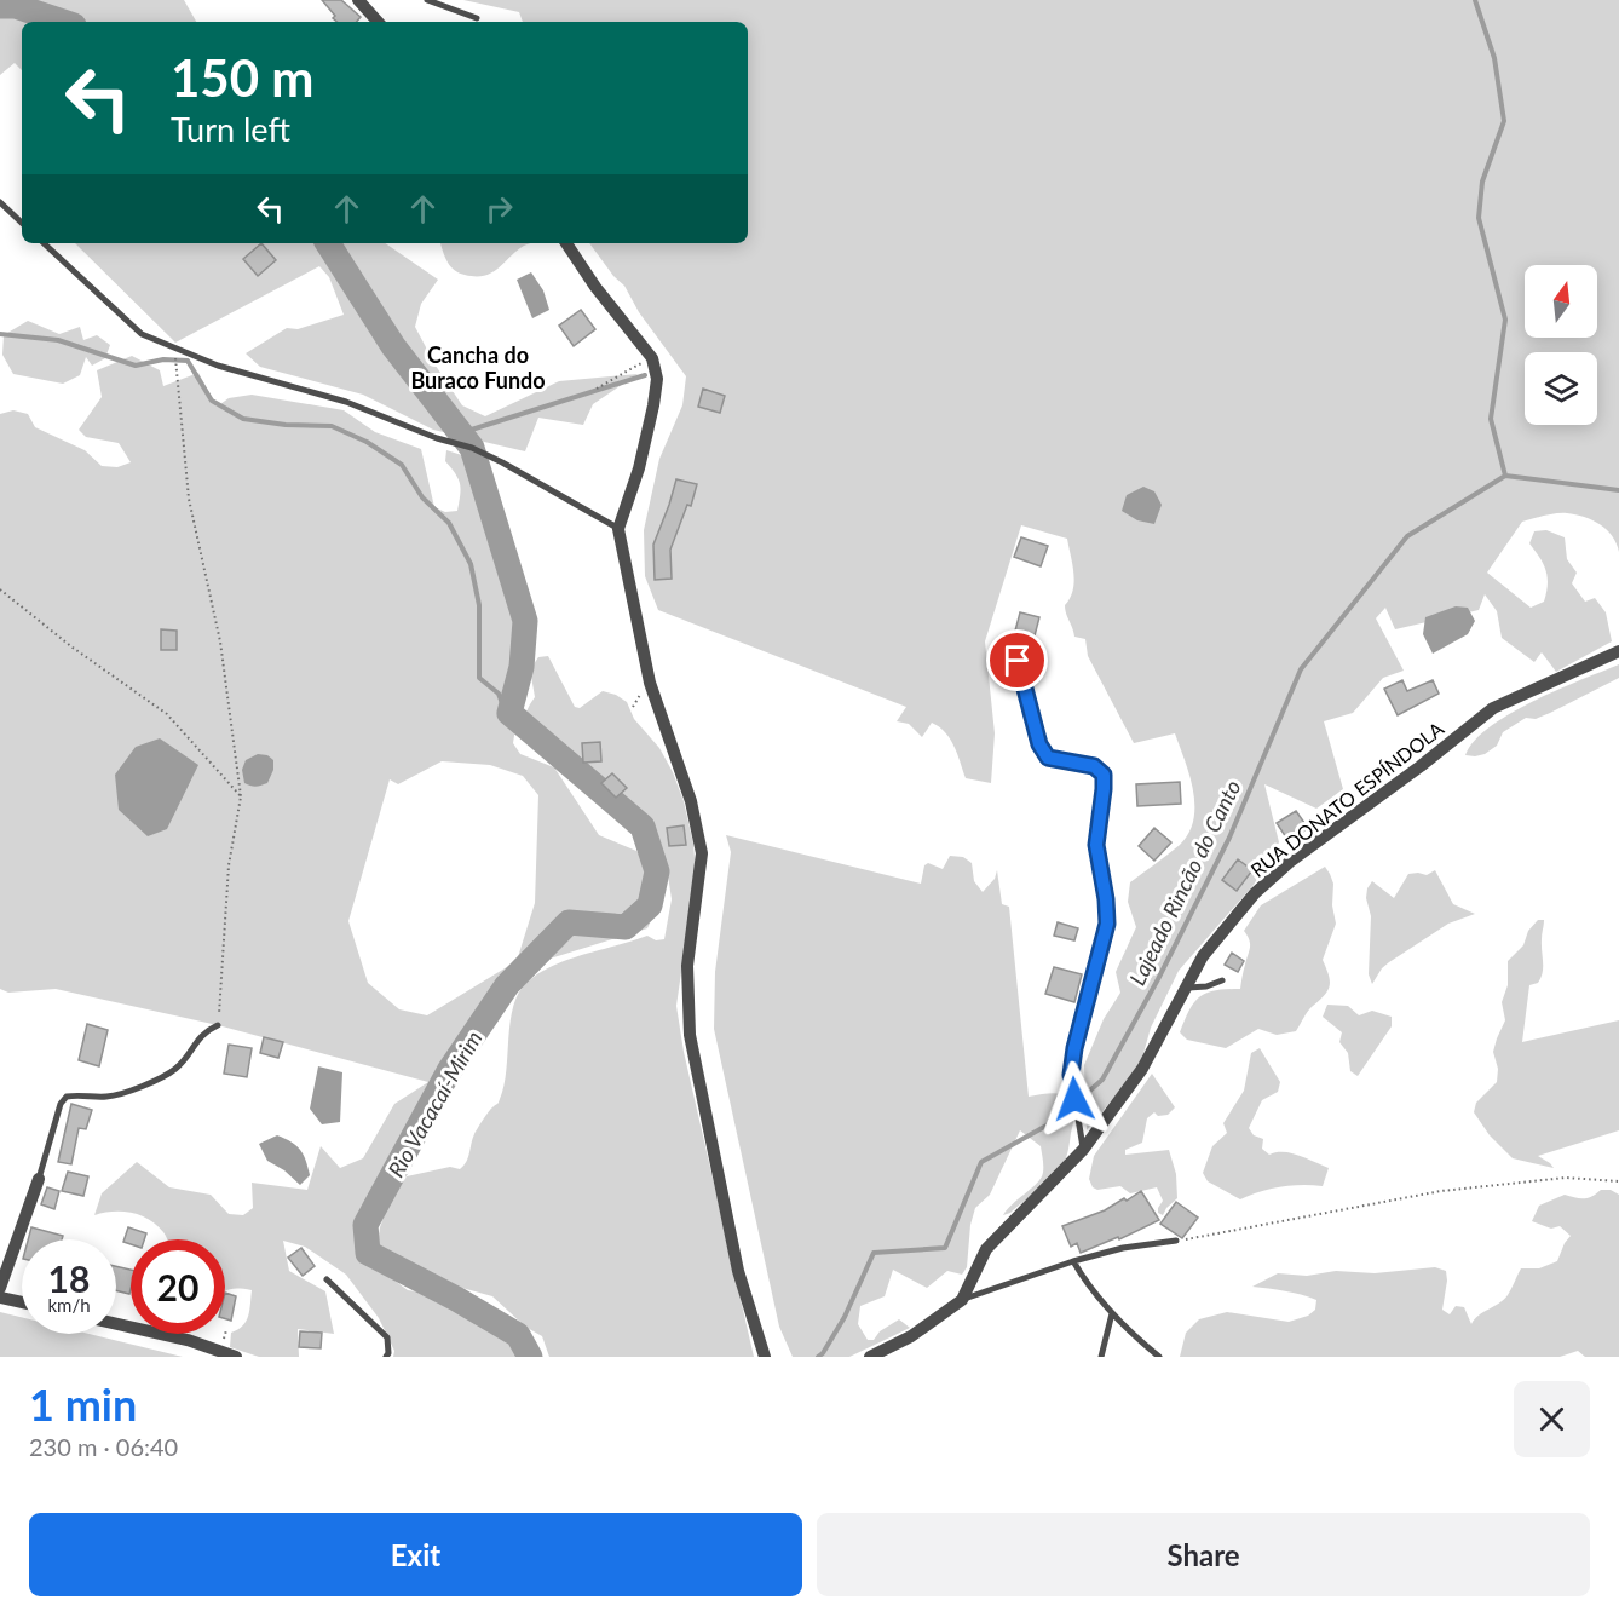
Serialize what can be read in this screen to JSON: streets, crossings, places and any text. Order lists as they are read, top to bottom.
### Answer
{
  "streets": {
    "street": ["RUA DONATO ESPÍNDOLA"]
  },
  "districts": ["Cancha do Buraco Fundo"],
  "water": ["Lajeado Rincão do Canto", "Rio Vacacaí-Mirim"],
  "north": "top",
  "page": {
    "turn": ["150 m", "Turn left"],
    "speed": "18 km/h",
    "limit": "20",
    "heading": ["1 min", "230 m · 06:40"],
    "buttons": ["Exit", "Share"]
  }
}
